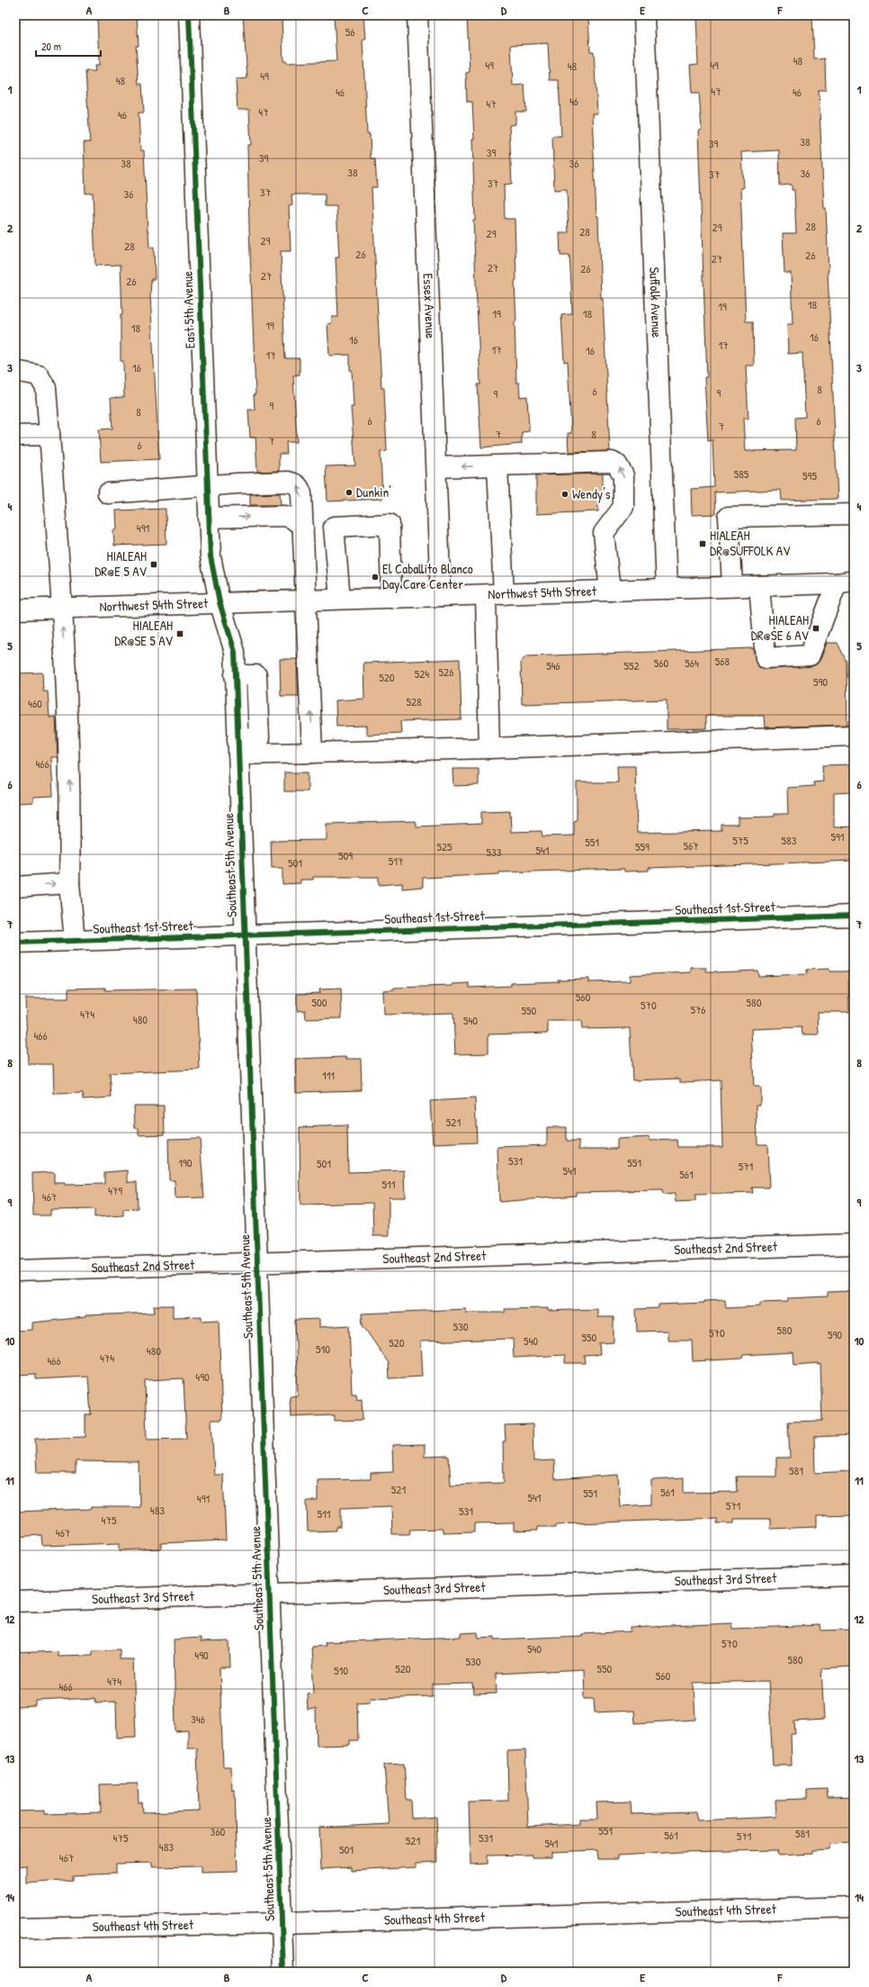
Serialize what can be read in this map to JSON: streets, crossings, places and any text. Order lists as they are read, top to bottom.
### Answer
{
  "streets": {
    "street": [
      "Suffolk Avenue",
      "Essex Avenue",
      "East 5th Avenue",
      "Northwest 54th Street",
      "Southeast 5th Avenue",
      "Southeast 1st Street",
      "Southeast 2nd Street",
      "Southeast 3rd Street",
      "Southeast 4th Street"
    ]
  },
  "crossings": [
    ["Suffolk Avenue", "Northwest 54th Street"],
    ["Essex Avenue", "Northwest 54th Street"],
    ["East 5th Avenue", "Northwest 54th Street"],
    ["East 5th Avenue", "Southeast 5th Avenue"],
    ["Northwest 54th Street", "Southeast 5th Avenue"],
    ["Southeast 5th Avenue", "Southeast 1st Street"],
    ["Southeast 5th Avenue", "Southeast 2nd Street"],
    ["Southeast 5th Avenue", "Southeast 3rd Street"],
    ["Southeast 5th Avenue", "Southeast 4th Street"]
  ],
  "places": {
    "other": ["Dunkin'", "Wendy's", "El Caballito Blanco Day Care Center"],
    "transit": [
      "HIALEAH DR@SUFFOLK AV",
      "HIALEAH DR@E 5 AV",
      "HIALEAH DR@SE 6 AV",
      "HIALEAH DR@SE 5 AV"
    ]
  },
  "house_numbers": [
    "56",
    "48",
    "49",
    "49",
    "48",
    "49",
    "48",
    "47",
    "46",
    "46",
    "46",
    "47",
    "47",
    "46",
    "38",
    "39",
    "39",
    "39",
    "38",
    "36",
    "38",
    "36",
    "37",
    "37",
    "37",
    "36",
    "28",
    "29",
    "28",
    "29",
    "29",
    "28",
    "26",
    "26",
    "27",
    "27",
    "26",
    "27",
    "26",
    "18",
    "19",
    "19",
    "18",
    "19",
    "18",
    "16",
    "16",
    "17",
    "17",
    "16",
    "17",
    "16",
    "8",
    "6",
    "9",
    "9",
    "9",
    "8",
    "6",
    "6",
    "7",
    "7",
    "8",
    "7",
    "6",
    "585",
    "595",
    "491",
    "568",
    "560",
    "564",
    "546",
    "552",
    "526",
    "524",
    "520",
    "590",
    "528",
    "460",
    "466",
    "591",
    "575",
    "583",
    "551",
    "567",
    "525",
    "559",
    "541",
    "533",
    "509",
    "517",
    "501",
    "560",
    "500",
    "580",
    "570",
    "576",
    "550",
    "474",
    "480",
    "540",
    "466",
    "111",
    "521",
    "531",
    "190",
    "551",
    "501",
    "571",
    "541",
    "561",
    "511",
    "479",
    "467",
    "530",
    "580",
    "570",
    "590",
    "550",
    "540",
    "520",
    "510",
    "480",
    "474",
    "466",
    "490",
    "581",
    "521",
    "561",
    "551",
    "541",
    "491",
    "571",
    "483",
    "531",
    "511",
    "475",
    "467",
    "570",
    "540",
    "490",
    "580",
    "530",
    "520",
    "550",
    "510",
    "560",
    "474",
    "466",
    "346",
    "551",
    "360",
    "581",
    "561",
    "571",
    "475",
    "531",
    "521",
    "541",
    "483",
    "501",
    "467"
  ],
  "scale_bar": "20 m",
  "grid": {
    "columns": [
      "A",
      "B",
      "C",
      "D",
      "E",
      "F"
    ],
    "rows": [
      "1",
      "2",
      "3",
      "4",
      "5",
      "6",
      "7",
      "8",
      "9",
      "10",
      "11",
      "12",
      "13",
      "14"
    ]
  }
}
